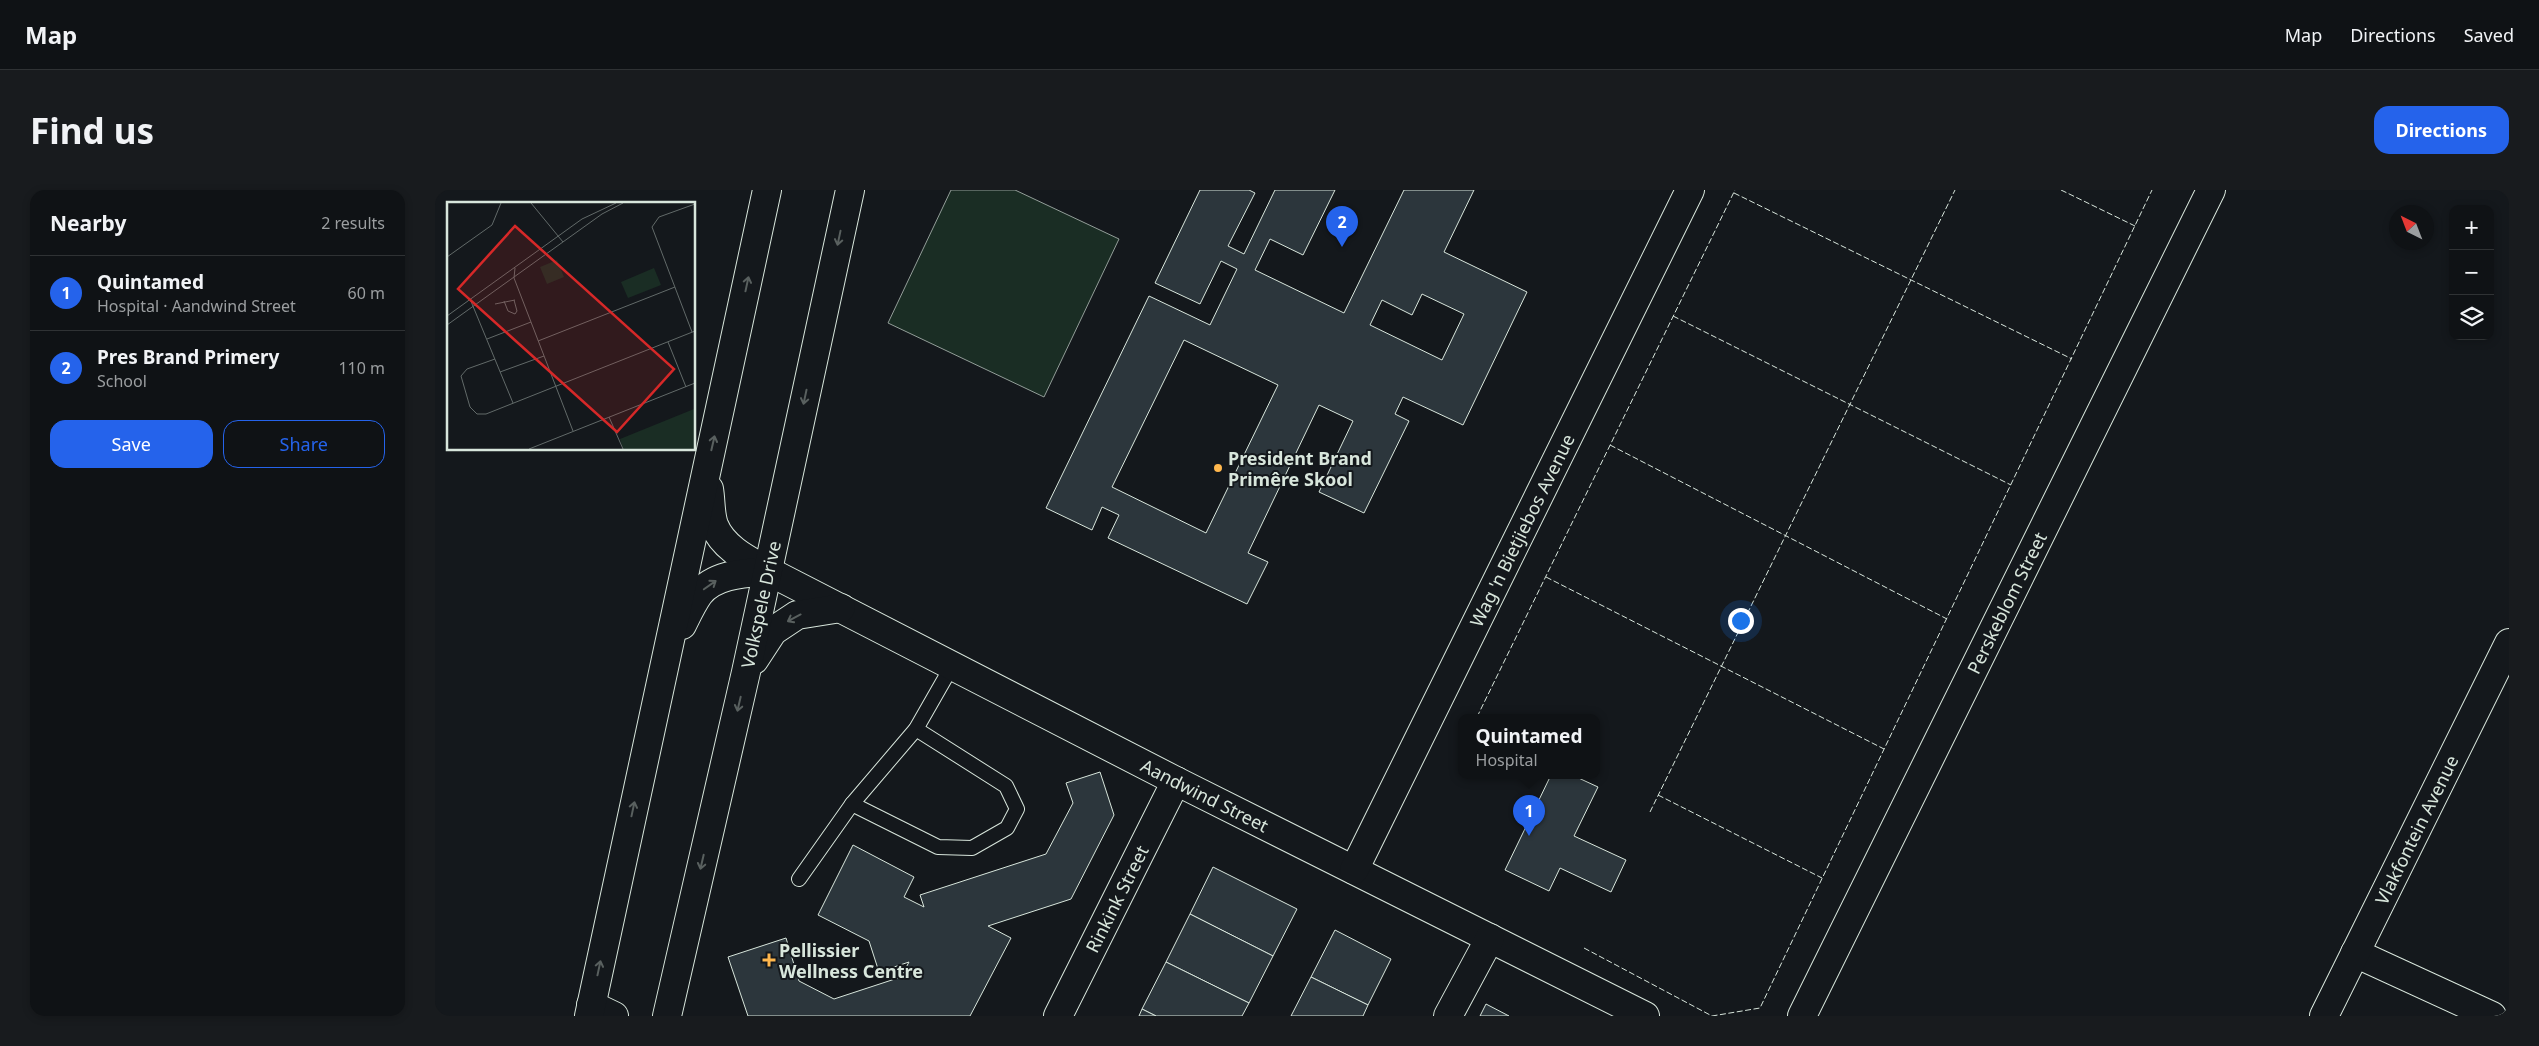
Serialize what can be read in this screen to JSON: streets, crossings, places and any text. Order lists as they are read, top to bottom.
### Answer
{
  "streets": {
    "street": [
      "Wag 'n Bietjiebos Avenue",
      "Perskeblom Street",
      "Volkspele Drive",
      "Aandwind Street",
      "Vlakfontein Avenue",
      "Rinkink Street"
    ]
  },
  "crossings": [
    ["Wag 'n Bietjiebos Avenue", "Aandwind Street"],
    ["Volkspele Drive", "Aandwind Street"],
    ["Aandwind Street", "Rinkink Street"]
  ],
  "places": {
    "other": ["President Brand Primêre Skool"],
    "health": ["Pellissier Wellness Centre"]
  },
  "north": "top left",
  "page": {
    "header": "Map",
    "nav": ["Map", "Directions", "Saved"],
    "buttons": [
      "Directions",
      ["Save", "Share"]
    ],
    "title": "Find us",
    "heading": ["Nearby", "2 results"],
    "map_buttons": ["+", "−"],
    "pins": ["2", "1"],
    "list": [
      {
        "mark": "1",
        "name": "Quintamed",
        "note": "Hospital · Aandwind Street",
        "value": "60 m"
      },
      {
        "mark": "2",
        "name": "Pres Brand Primery",
        "note": "School",
        "value": "110 m"
      }
    ],
    "popup": ["Quintamed", "Hospital"]
  }
}
